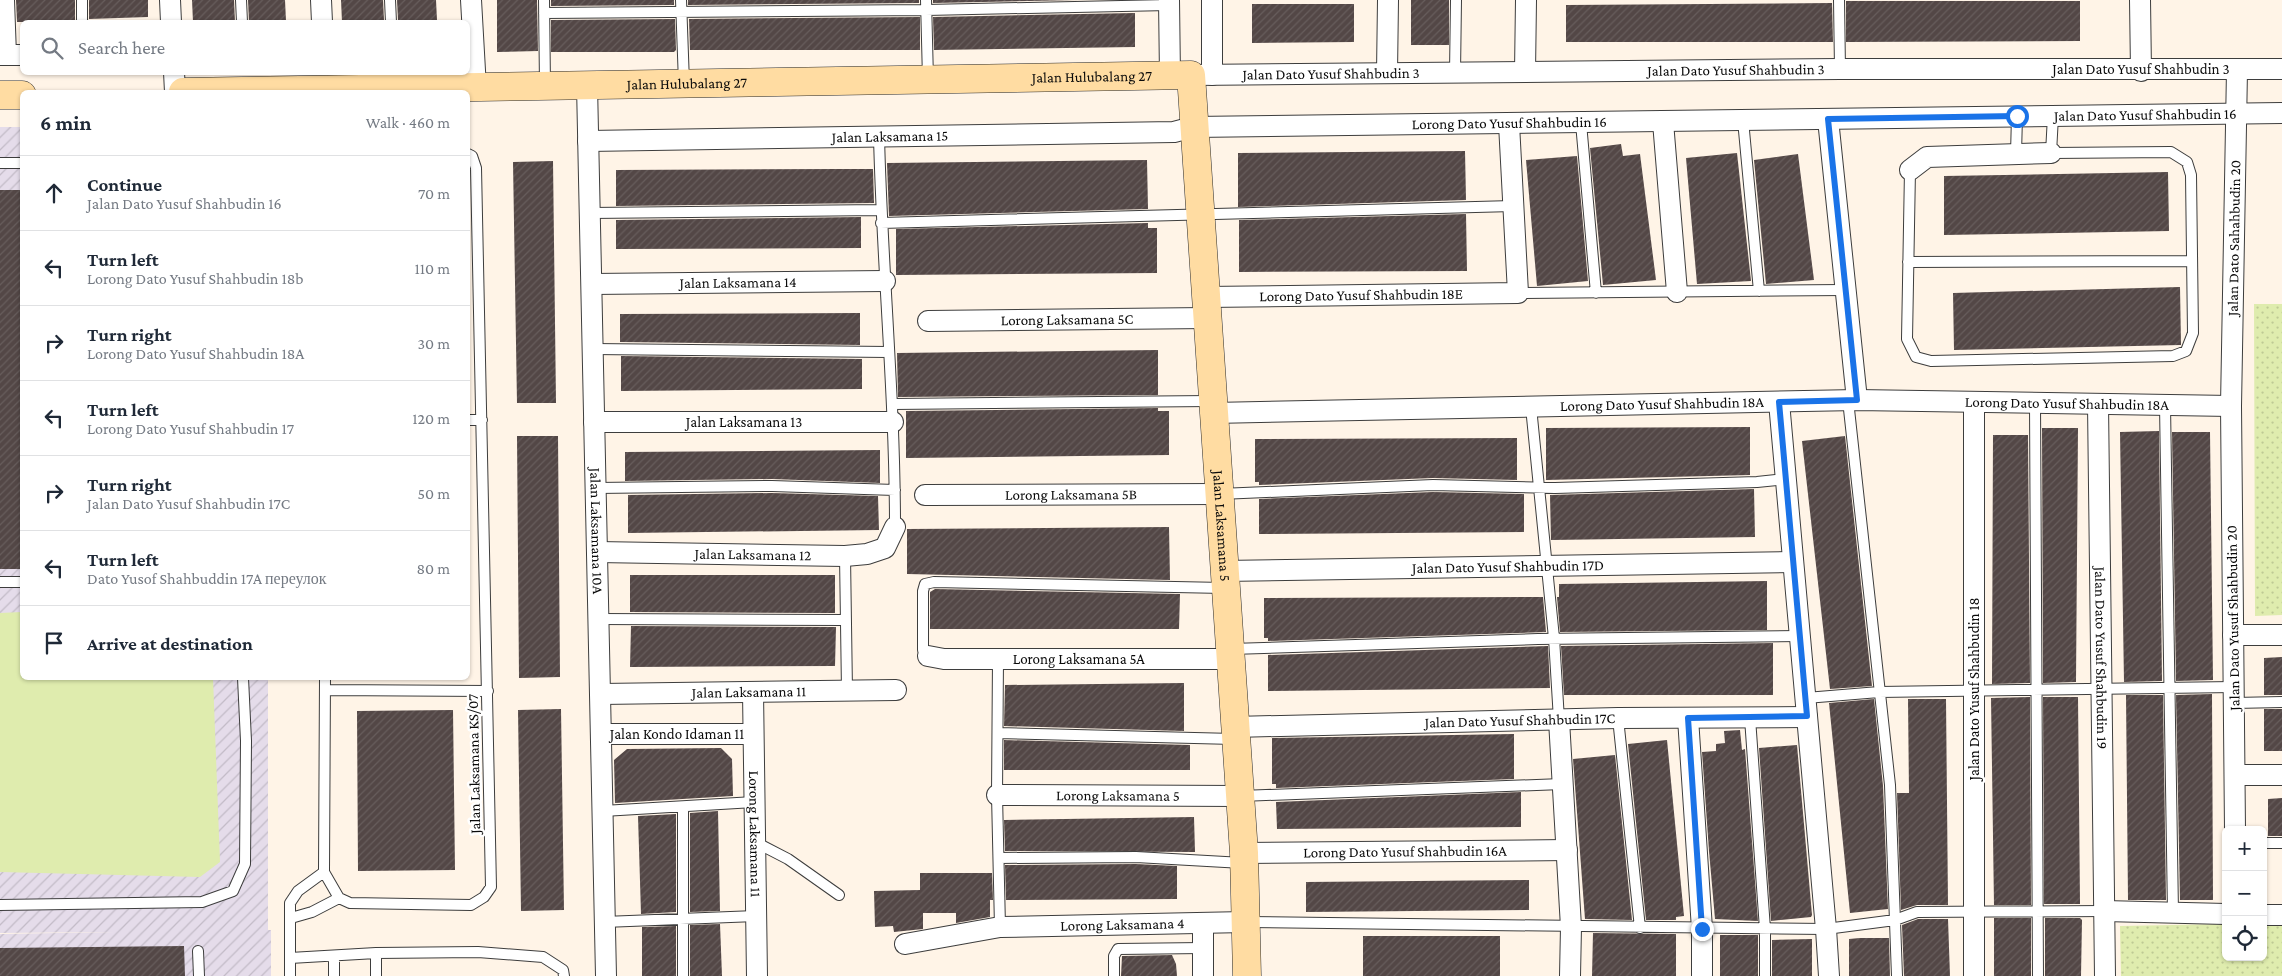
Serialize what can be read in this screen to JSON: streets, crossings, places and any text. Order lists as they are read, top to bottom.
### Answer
{
  "streets": {
    "street": [
      "Jalan Dato Yusuf Shahbudin 3",
      "Jalan Hulubalang 27",
      "Jalan Dato Yusuf Shahbudin 16",
      "Lorong Dato Yusuf Shahbudin 16",
      "Jalan Laksamana 15",
      "Jalan Dato Sahahbudin 20",
      "Jalan Laksamana 14",
      "Lorong Dato Yusuf Shahbudin 18E",
      "Lorong Laksamana 5C",
      "Lorong Dato Yusuf Shahbudin 18A",
      "Jalan Laksamana 13",
      "Lorong Laksamana 5B",
      "Jalan Laksamana 5",
      "Jalan Laksamana 10A",
      "Jalan Laksamana 12",
      "Jalan Dato Yusuf Shahbudin 17D",
      "Jalan Dato Yusuf Shahbudin 20",
      "Jalan Dato Yusuf Shahbudin 19",
      "Lorong Laksamana 5A",
      "Jalan Dato Yusuf Shahbudin 18",
      "Jalan Laksamana 11",
      "Jalan Dato Yusuf Shahbudin 17C",
      "Jalan Kondo Idaman 11",
      "Lorong Laksamana 5",
      "Lorong Laksamana 11",
      "Lorong Dato Yusuf Shahbudin 16A",
      "Lorong Laksamana 4"
    ],
    "lane": ["Jalan Laksamana KS/07"]
  },
  "crossings": [
    ["Jalan Dato Yusuf Shahbudin 3", "Jalan Hulubalang 27"],
    ["Jalan Dato Yusuf Shahbudin 3", "Jalan Dato Sahahbudin 20"],
    ["Jalan Dato Yusuf Shahbudin 3", "Jalan Laksamana 5"],
    ["Jalan Hulubalang 27", "Jalan Laksamana 5"],
    ["Jalan Hulubalang 27", "Jalan Laksamana 10A"],
    ["Jalan Dato Yusuf Shahbudin 16", "Lorong Dato Yusuf Shahbudin 16"],
    ["Jalan Dato Yusuf Shahbudin 16", "Jalan Dato Sahahbudin 20"],
    ["Lorong Dato Yusuf Shahbudin 16", "Jalan Laksamana 15"],
    ["Lorong Dato Yusuf Shahbudin 16", "Jalan Laksamana 5"],
    ["Jalan Laksamana 15", "Jalan Laksamana 5"],
    ["Jalan Laksamana 15", "Jalan Laksamana 10A"],
    ["Jalan Dato Sahahbudin 20", "Lorong Dato Yusuf Shahbudin 18A"],
    ["Jalan Dato Sahahbudin 20", "Jalan Dato Yusuf Shahbudin 20"],
    ["Jalan Laksamana 14", "Jalan Laksamana 10A"],
    ["Lorong Dato Yusuf Shahbudin 18E", "Lorong Laksamana 5C"],
    ["Lorong Dato Yusuf Shahbudin 18E", "Jalan Laksamana 5"],
    ["Lorong Laksamana 5C", "Jalan Laksamana 5"],
    ["Lorong Dato Yusuf Shahbudin 18A", "Jalan Laksamana 5"],
    ["Lorong Dato Yusuf Shahbudin 18A", "Jalan Dato Yusuf Shahbudin 20"],
    ["Lorong Dato Yusuf Shahbudin 18A", "Jalan Dato Yusuf Shahbudin 19"],
    ["Lorong Dato Yusuf Shahbudin 18A", "Jalan Dato Yusuf Shahbudin 18"],
    ["Jalan Laksamana 13", "Jalan Laksamana 10A"],
    ["Lorong Laksamana 5B", "Jalan Laksamana 5"],
    ["Jalan Laksamana 5", "Jalan Dato Yusuf Shahbudin 17D"],
    ["Jalan Laksamana 5", "Lorong Laksamana 5A"],
    ["Jalan Laksamana 5", "Jalan Dato Yusuf Shahbudin 17C"],
    ["Jalan Laksamana 5", "Lorong Laksamana 5"],
    ["Jalan Laksamana 5", "Lorong Dato Yusuf Shahbudin 16A"],
    ["Jalan Laksamana 5", "Lorong Laksamana 4"],
    ["Jalan Laksamana 10A", "Jalan Laksamana 12"],
    ["Jalan Laksamana 10A", "Jalan Laksamana 11"],
    ["Jalan Laksamana 10A", "Jalan Kondo Idaman 11"],
    ["Jalan Laksamana 11", "Lorong Laksamana 11"],
    ["Jalan Kondo Idaman 11", "Lorong Laksamana 11"]
  ],
  "page": {
    "search": "Search here",
    "heading": ["6 min", "Walk · 460 m"],
    "list": [
      ["Continue", "Jalan Dato Yusuf Shahbudin 16", "70 m"],
      ["Turn left", "Lorong Dato Yusuf Shahbudin 18b", "110 m"],
      ["Turn right", "Lorong Dato Yusuf Shahbudin 18A", "30 m"],
      ["Turn left", "Lorong Dato Yusuf Shahbudin 17", "120 m"],
      ["Turn right", "Jalan Dato Yusuf Shahbudin 17C", "50 m"],
      ["Turn left", "Dato Yusof Shahbuddin 17A переулок", "80 m"],
      "Arrive at destination"
    ],
    "map_buttons": ["+", "−"]
  }
}
